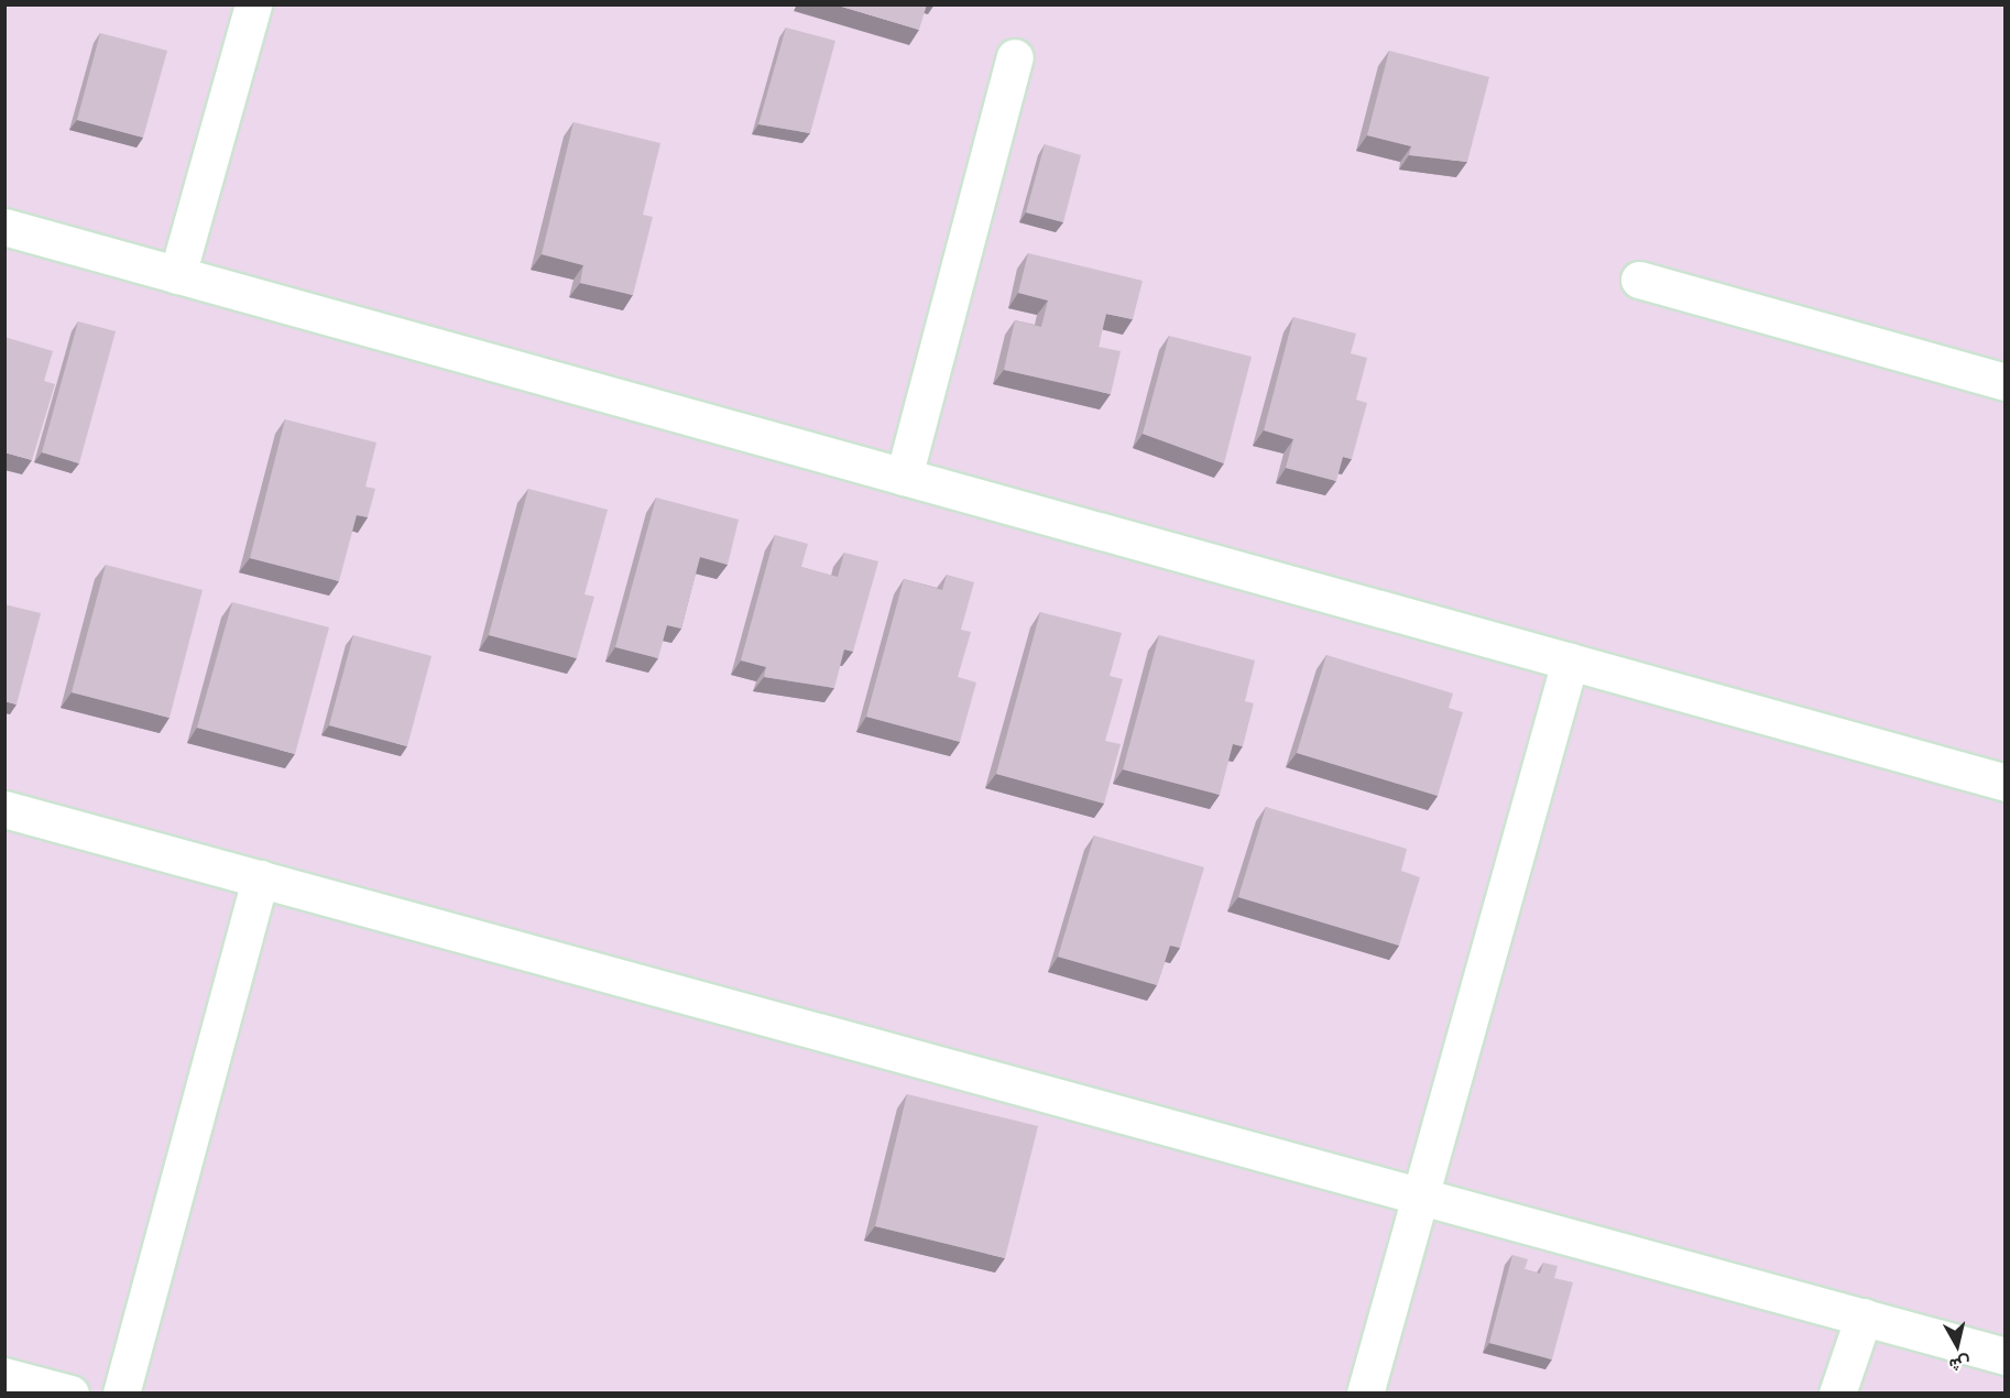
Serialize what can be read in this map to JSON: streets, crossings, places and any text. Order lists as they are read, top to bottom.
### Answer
{
  "north": "bottom"
}
